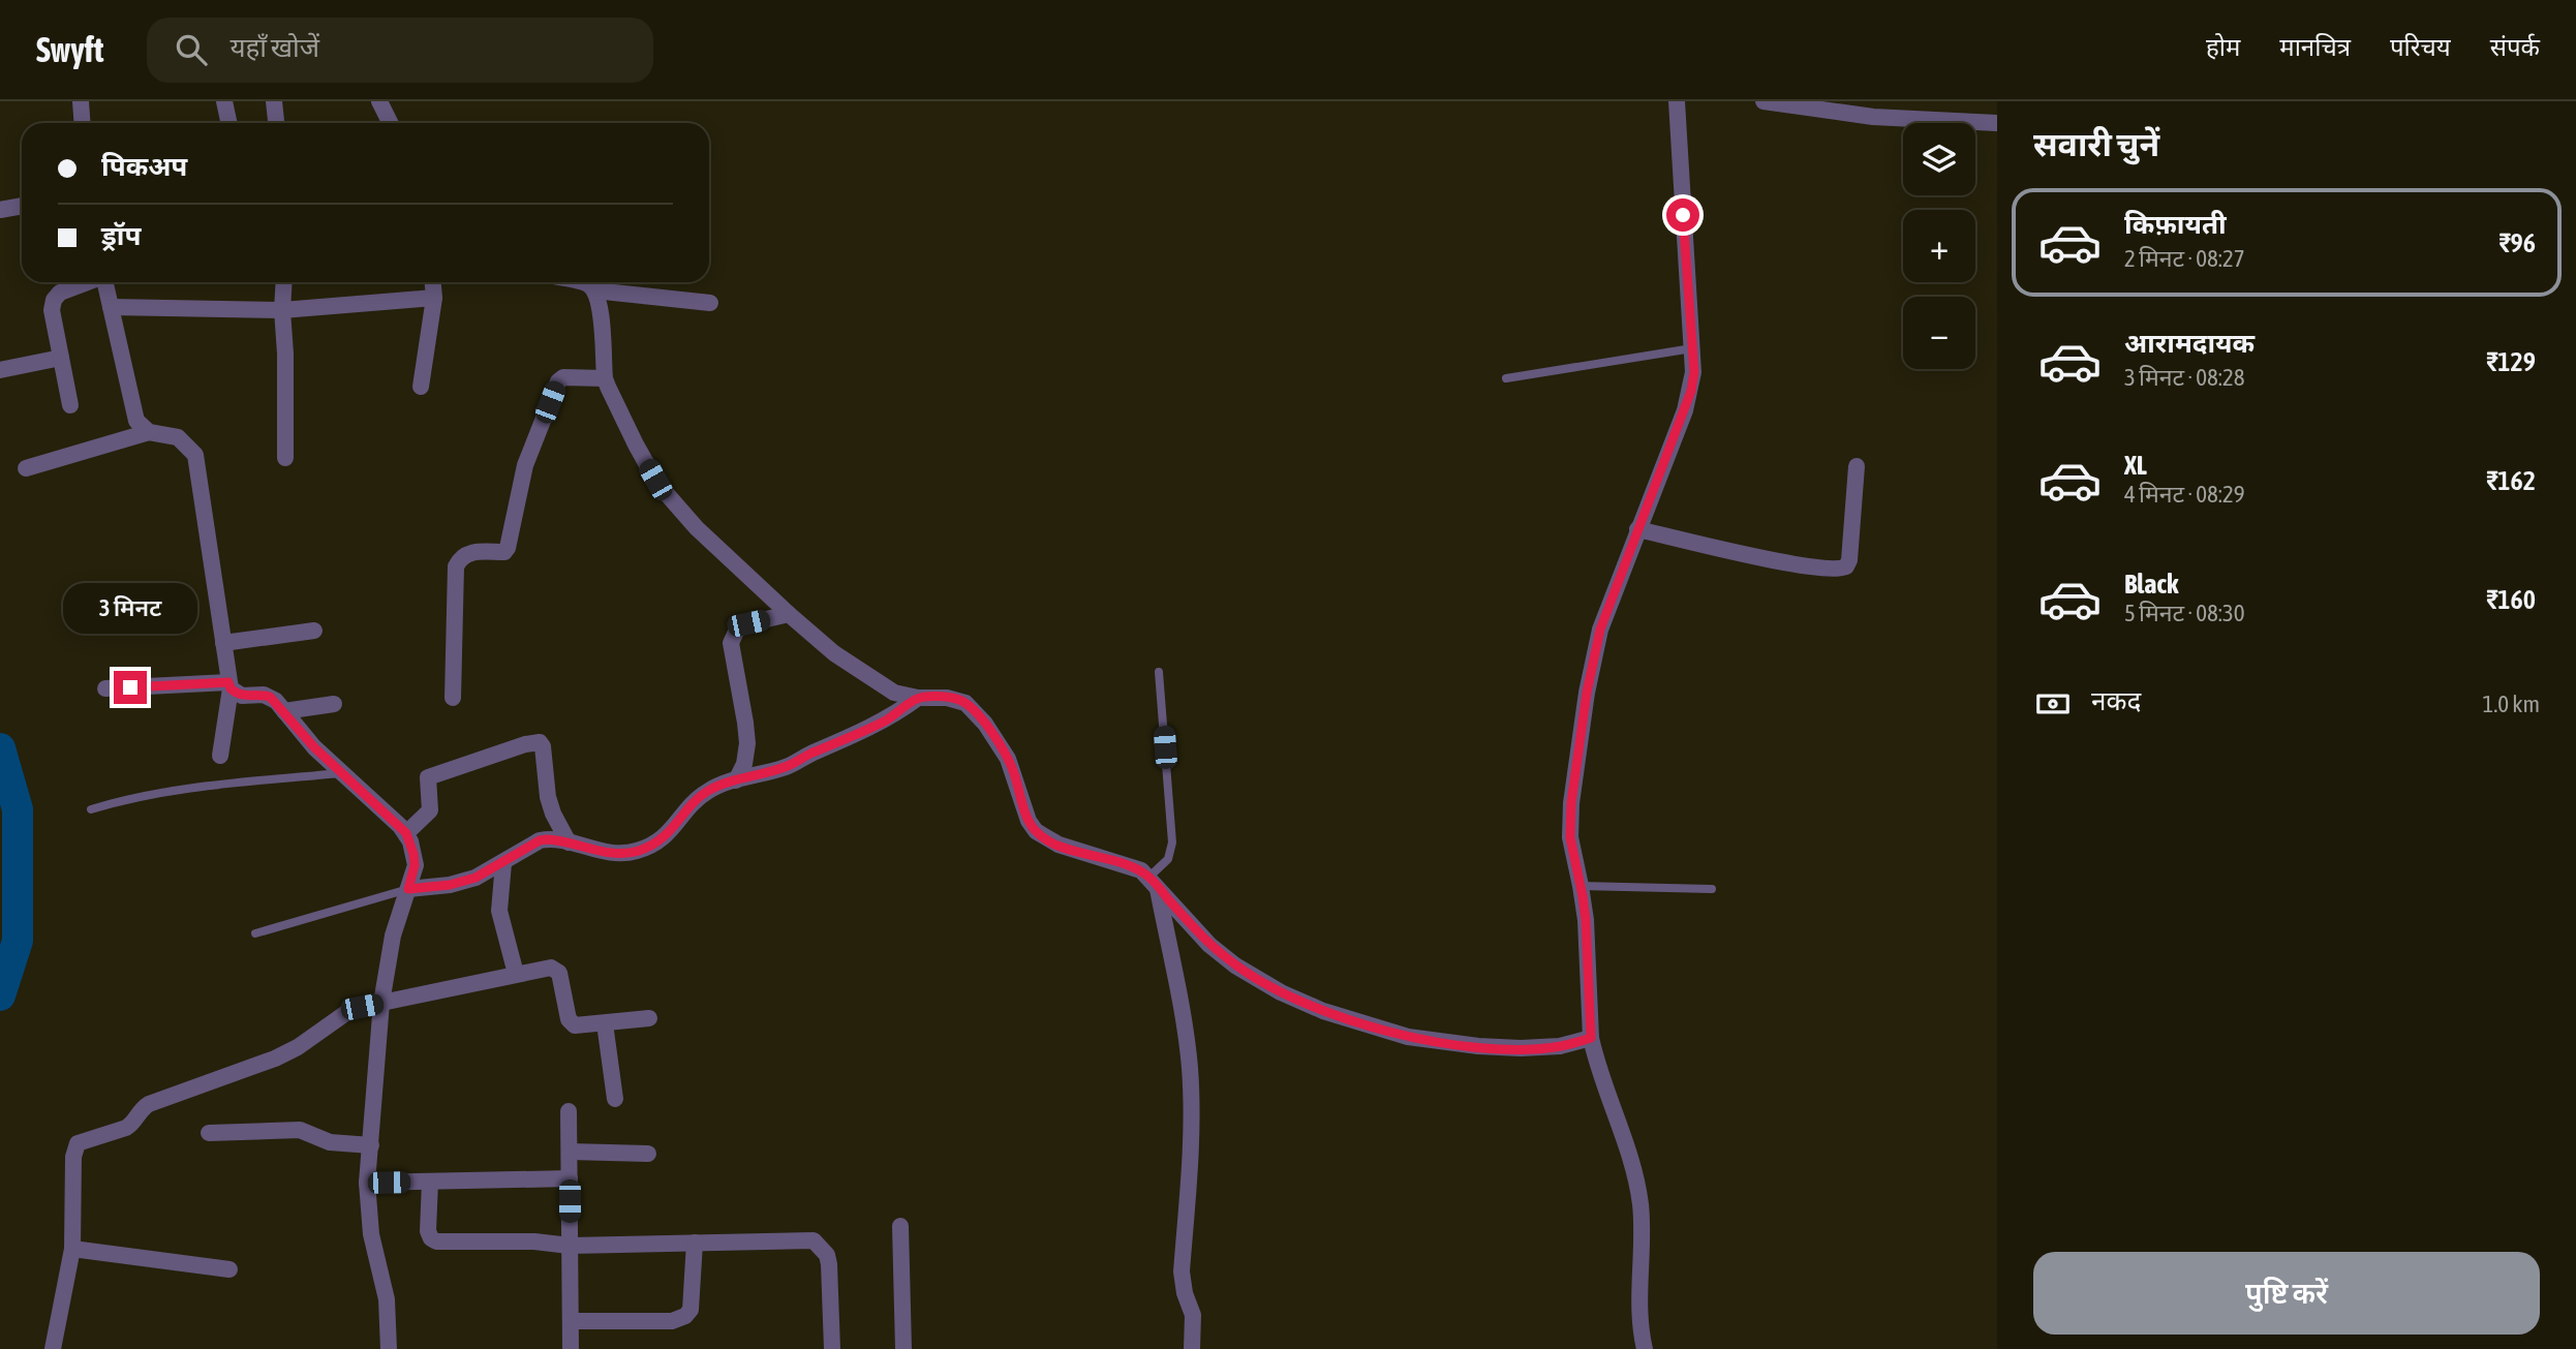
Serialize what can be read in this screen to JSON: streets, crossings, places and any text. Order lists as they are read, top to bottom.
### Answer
{
  "page": {
    "header": "Swyft",
    "search": "यहाँ खोजें",
    "nav": [
      "होम",
      "मानचित्र",
      "परिचय",
      "संपर्क"
    ],
    "heading": "सवारी चुनें",
    "map_buttons": ["+", "−"],
    "banner": ["पिकअप", "ड्रॉप"],
    "list": [
      {
        "name": "किफ़ायती",
        "note": "2 मिनट · 08:27",
        "value": "₹96"
      },
      {
        "name": "आरामदायक",
        "note": "3 मिनट · 08:28",
        "value": "₹129"
      },
      {
        "name": "XL",
        "note": "4 मिनट · 08:29",
        "value": "₹162"
      },
      {
        "name": "Black",
        "note": "5 मिनट · 08:30",
        "value": "₹160"
      }
    ],
    "bubble": "3 मिनट",
    "pay": ["नकद", "1.0 km"],
    "buttons": "पुष्टि करें"
  }
}
